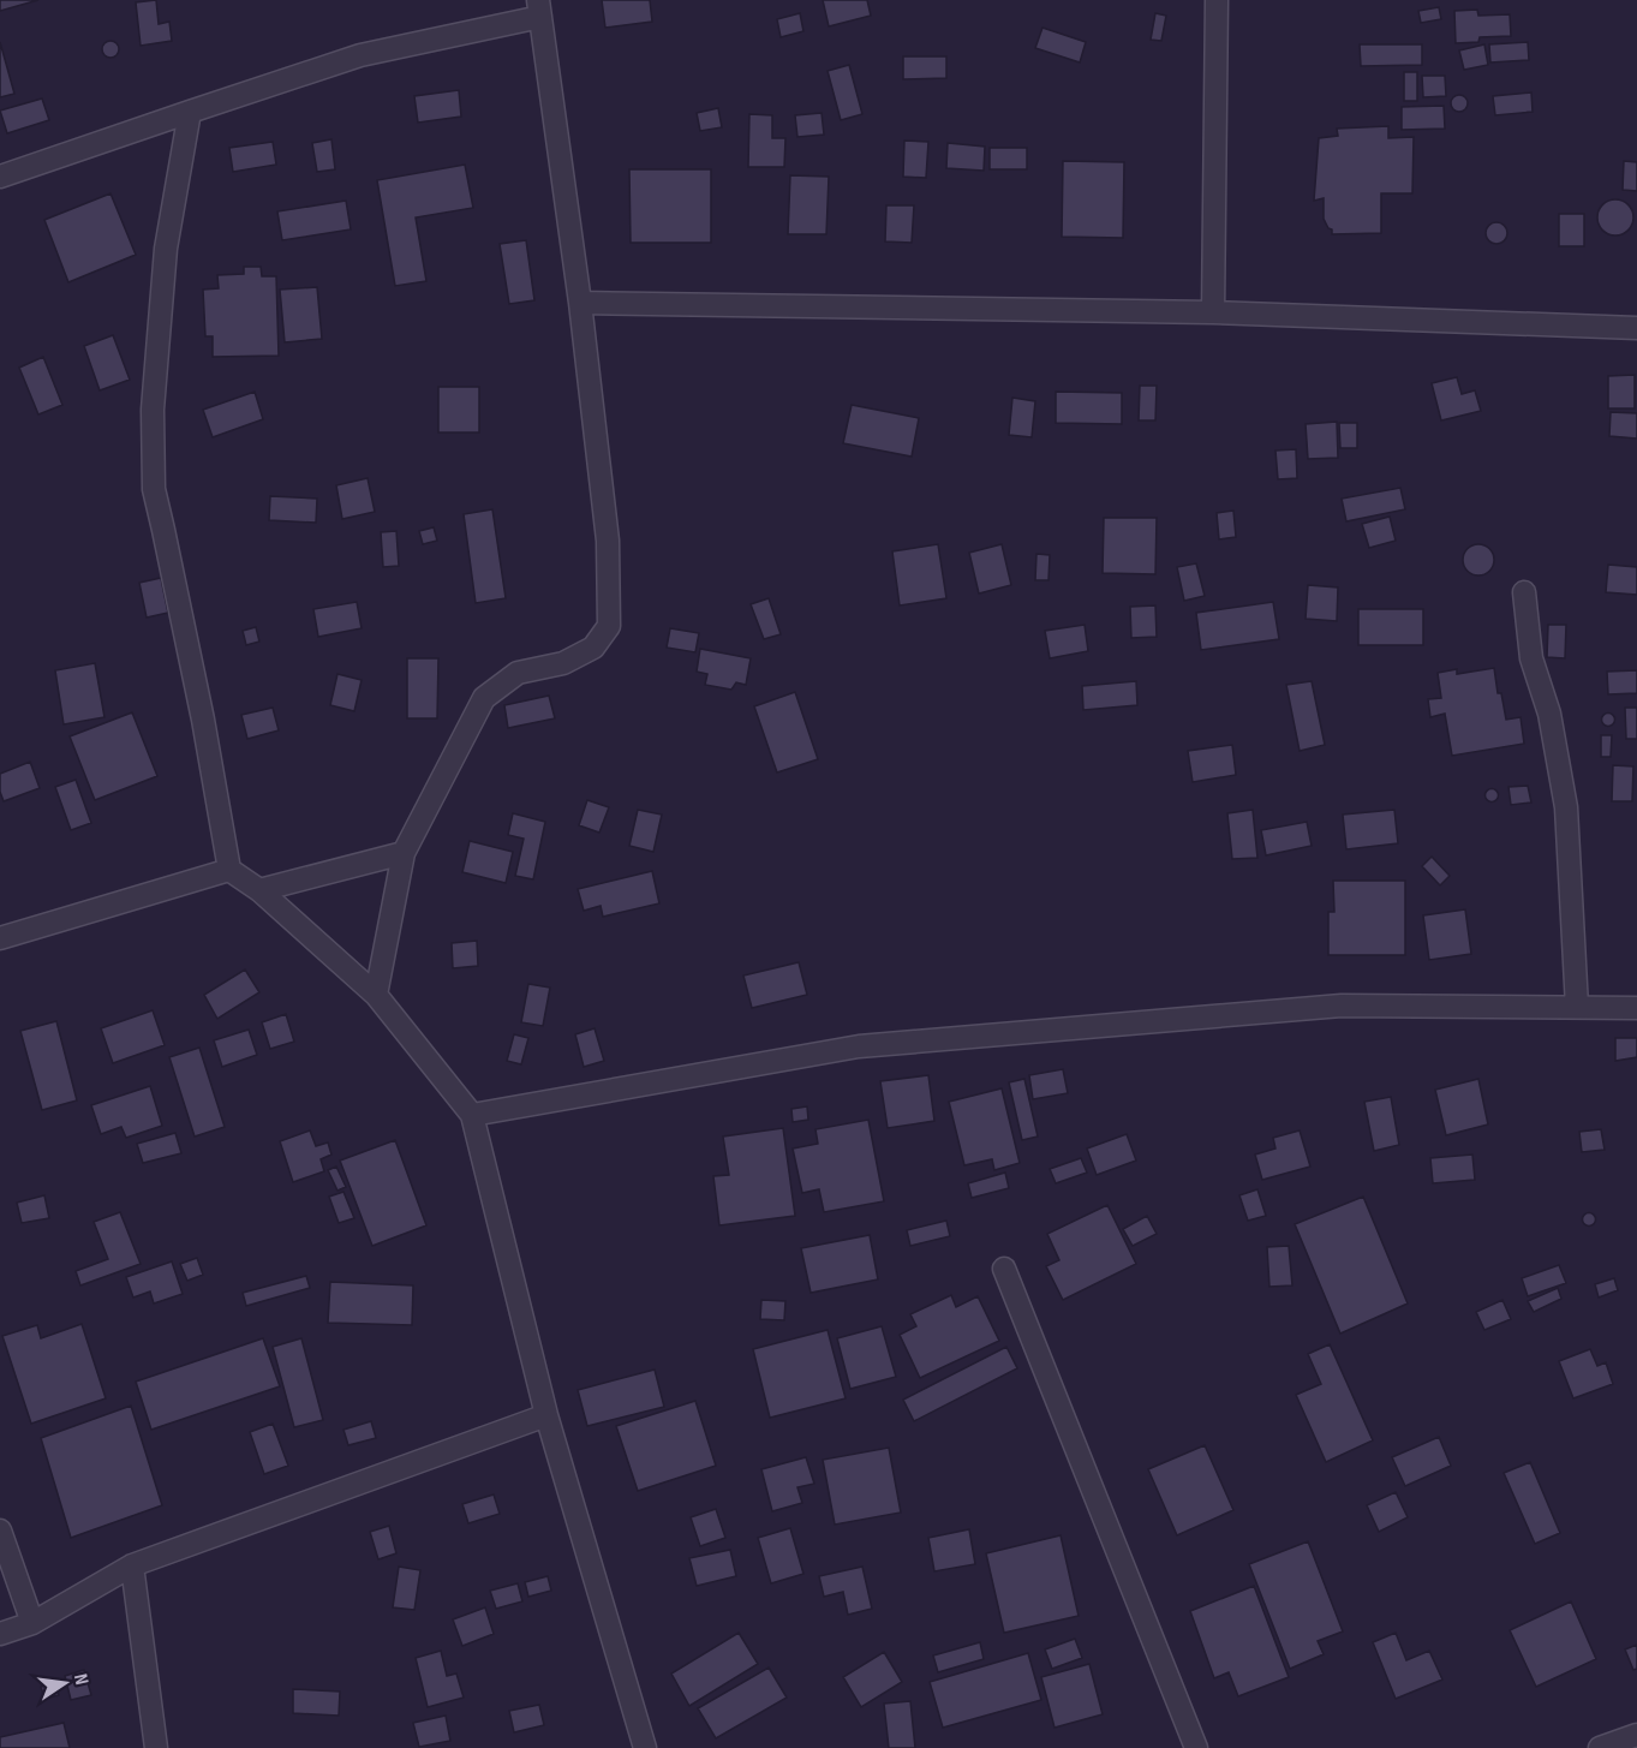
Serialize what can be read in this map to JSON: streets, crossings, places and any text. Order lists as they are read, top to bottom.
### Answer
{
  "north": "right"
}
